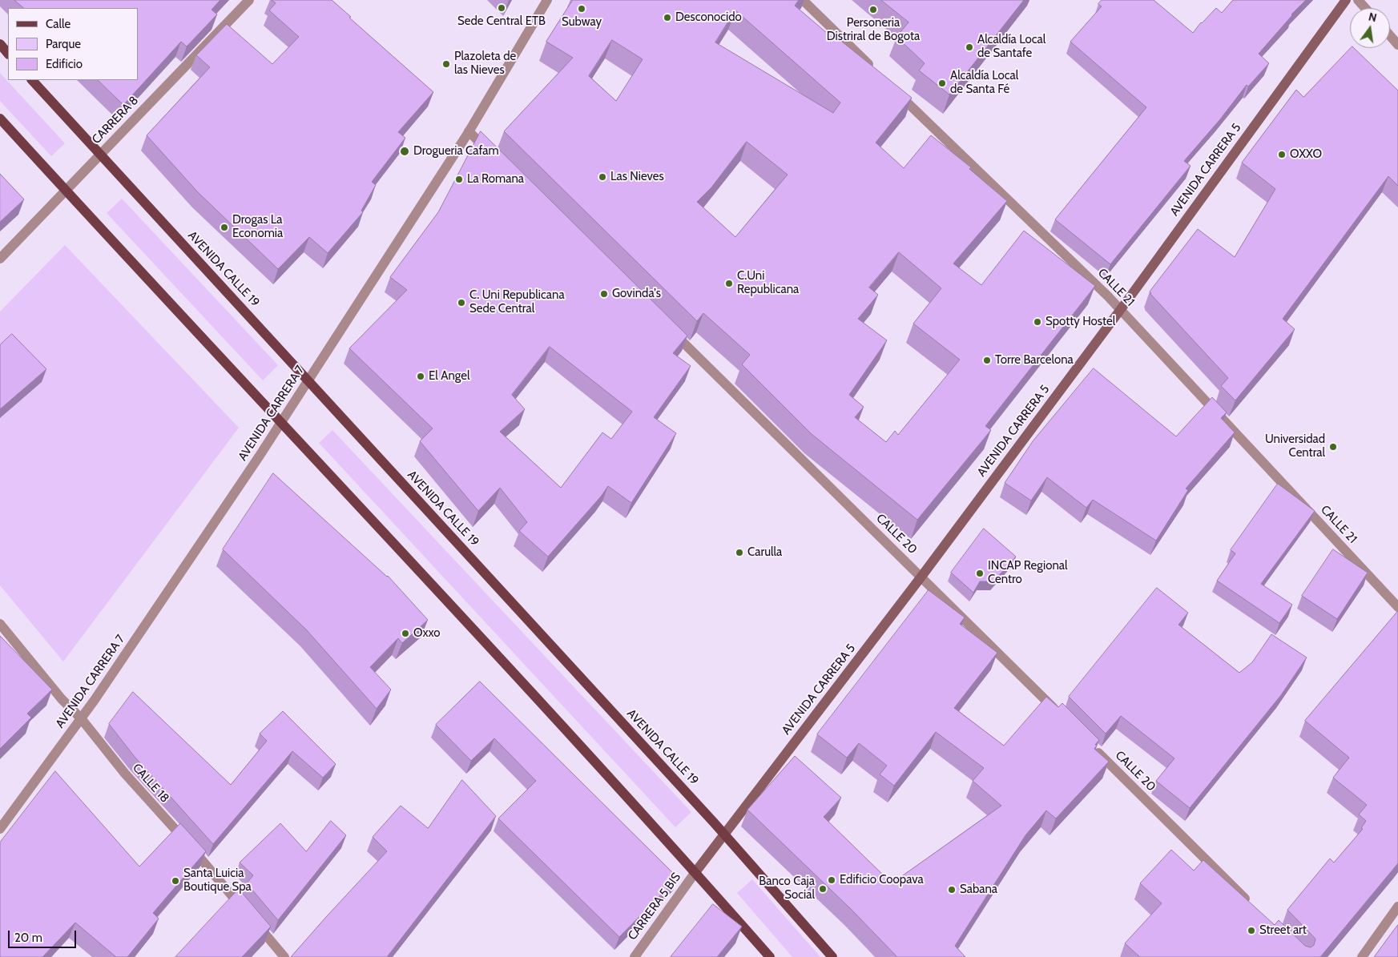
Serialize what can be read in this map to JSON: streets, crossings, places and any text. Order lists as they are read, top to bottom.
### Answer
{
  "streets": {
    "main road": ["AVENIDA CARRERA 5", "AVENIDA CALLE 19"],
    "street": [
      "CARRERA 8",
      "CALLE 21",
      "AVENIDA CARRERA 7",
      "CALLE 20",
      "CALLE 18",
      "CARRERA 5 BIS"
    ]
  },
  "crossings": [
    ["CARRERA 8", "AVENIDA CALLE 19"],
    ["AVENIDA CARRERA 5", "AVENIDA CALLE 19"],
    ["AVENIDA CARRERA 5", "CALLE 21"],
    ["AVENIDA CARRERA 5", "CALLE 20"],
    ["AVENIDA CARRERA 5", "CARRERA 5 BIS"],
    ["AVENIDA CALLE 19", "AVENIDA CARRERA 7"],
    ["AVENIDA CARRERA 7", "CALLE 18"]
  ],
  "places": [
    "Sede Central ETB",
    "Subway",
    "Personeria Distriral de Bogota",
    "Desconocido",
    "Alcaldía Local de Santafe",
    "Plazoleta de las Nieves",
    "Alcaldía Local de Santa Fé",
    "Drogueria Cafam",
    "OXXO",
    "Las Nieves",
    "La Romana",
    "Drogas La Economia",
    "C.Uni Republicana",
    "Govinda's",
    "C. Uni Republicana Sede Central",
    "Spotty Hostel",
    "Torre Barcelona",
    "El Angel",
    "Universidad Central",
    "Carulla",
    "INCAP Regional Centro",
    "Oxxo",
    "Edificio Coopava",
    "Santa Luicia Boutique Spa",
    "Banco Caja Social",
    "Sabana",
    "Street art"
  ],
  "legend": ["Calle", "Parque", "Edificio"],
  "scale_bar": "20 m",
  "north": "top"
}
